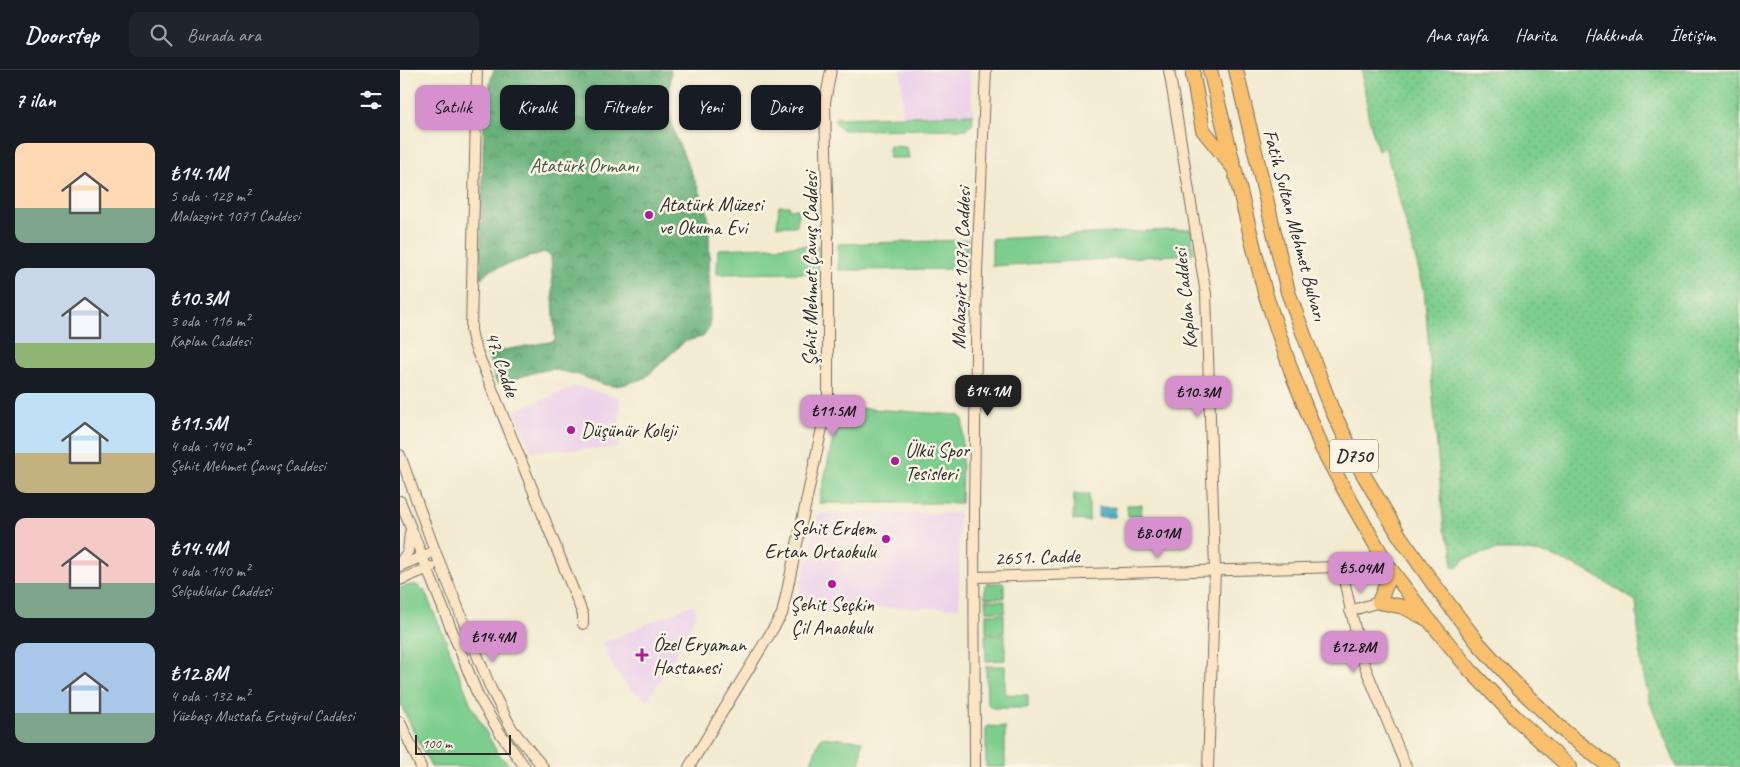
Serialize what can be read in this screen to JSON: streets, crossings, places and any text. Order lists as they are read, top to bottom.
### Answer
{
  "streets": {
    "highway": ["Fatih Sultan Mehmet Bulvarı", "D750"],
    "street": [
      "Malazgirt 1071 Caddesi",
      "Şehit Mehmet Çavuş Caddesi",
      "Kaplan Caddesi",
      "47. Cadde",
      "2651. Cadde"
    ]
  },
  "crossings": [
    ["Malazgirt 1071 Caddesi", "2651. Cadde"],
    ["Kaplan Caddesi", "2651. Cadde"]
  ],
  "parks": ["Atatürk Ormanı"],
  "places": {
    "other": [
      "Atatürk Müzesi ve Okuma Evi",
      "Düşünür Koleji",
      "Ülkü Spor Tesisleri",
      "Şehit Erdem Ertan Ortaokulu",
      "Şehit Seçkin Çil Anaokulu"
    ],
    "health": ["Özel Eryaman Hastanesi"]
  },
  "scale_bar": "100 m",
  "page": {
    "header": "Doorstep",
    "search": "Burada ara",
    "nav": [
      "Ana sayfa",
      "Harita",
      "Hakkında",
      "İletişim"
    ],
    "heading": "7 ilan",
    "chip": [
      "Satılık",
      "Kiralık",
      "Filtreler",
      "Yeni",
      "Daire"
    ],
    "list": [
      {
        "name": "₺14.1M",
        "note": "5 oda · 128 m² · Malazgirt 1071 Caddesi"
      },
      {
        "name": "₺10.3M",
        "note": "3 oda · 116 m² · Kaplan Caddesi"
      },
      {
        "name": "₺11.5M",
        "note": "4 oda · 140 m² · Şehit Mehmet Çavuş Caddesi"
      },
      {
        "name": "₺14.4M",
        "note": "4 oda · 140 m² · Selçuklular Caddesi"
      },
      {
        "name": "₺12.8M",
        "note": "4 oda · 132 m² · Yüzbaşı Mustafa Ertuğrul Caddesi"
      }
    ],
    "price": [
      "₺14.1M",
      "₺10.3M",
      "₺11.5M",
      "₺8.01M",
      "₺5.04M",
      "₺14.4M",
      "₺12.8M"
    ],
    "scale": "100 m"
  }
}
